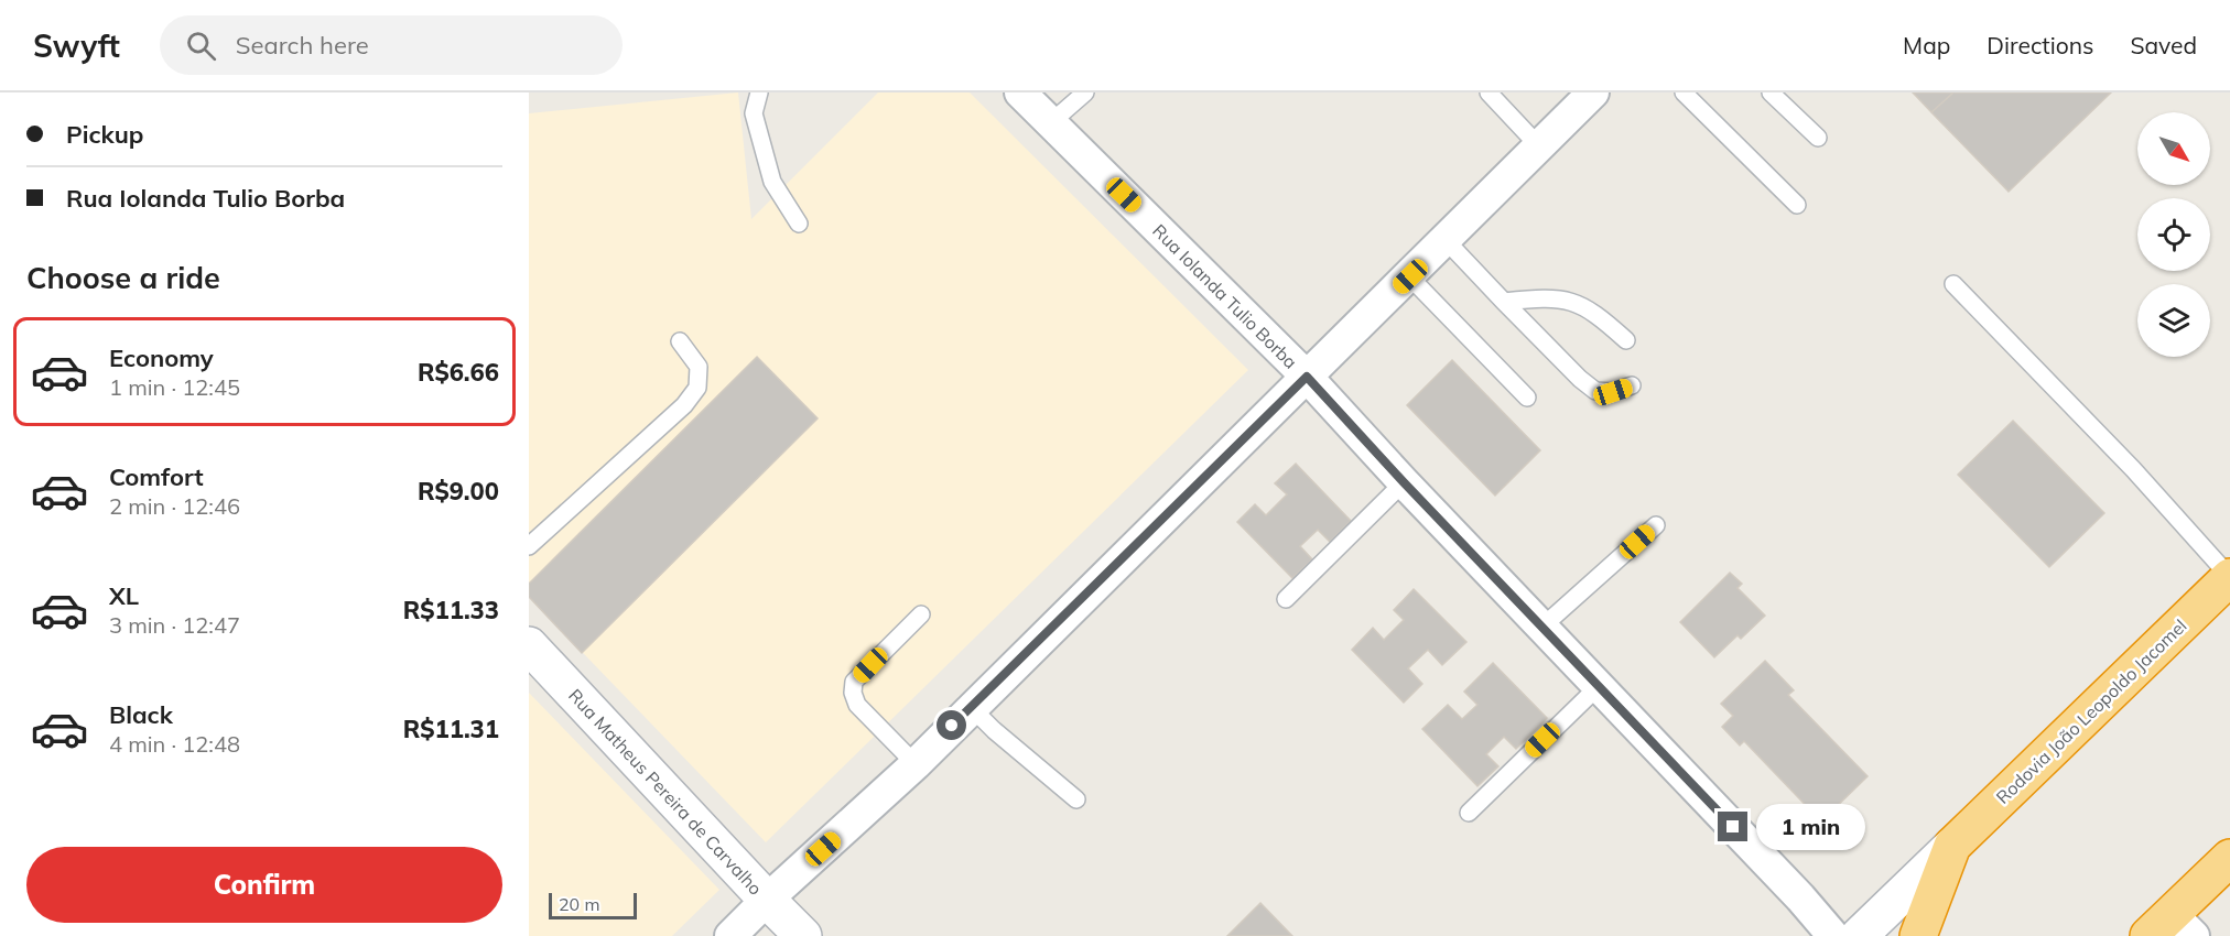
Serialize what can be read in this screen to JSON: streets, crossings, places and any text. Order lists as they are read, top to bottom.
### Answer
{
  "streets": {
    "highway": ["Rodovia João Leopoldo Jacomel"],
    "street": ["Rua Iolanda Tulio Borba", "Rua Matheus Pereira de Carvalho"]
  },
  "scale_bar": "20 m",
  "north": "bottom right",
  "page": {
    "header": "Swyft",
    "search": "Search here",
    "nav": ["Map", "Directions", "Saved"],
    "banner": ["Pickup", "Rua Iolanda Tulio Borba"],
    "heading": "Choose a ride",
    "list": [
      {
        "name": "Economy",
        "note": "1 min · 12:45",
        "value": "R$6.66"
      },
      {
        "name": "Comfort",
        "note": "2 min · 12:46",
        "value": "R$9.00"
      },
      {
        "name": "XL",
        "note": "3 min · 12:47",
        "value": "R$11.33"
      },
      {
        "name": "Black",
        "note": "4 min · 12:48",
        "value": "R$11.31"
      }
    ],
    "bubble": "1 min",
    "buttons": "Confirm",
    "scale": "20 m"
  }
}
